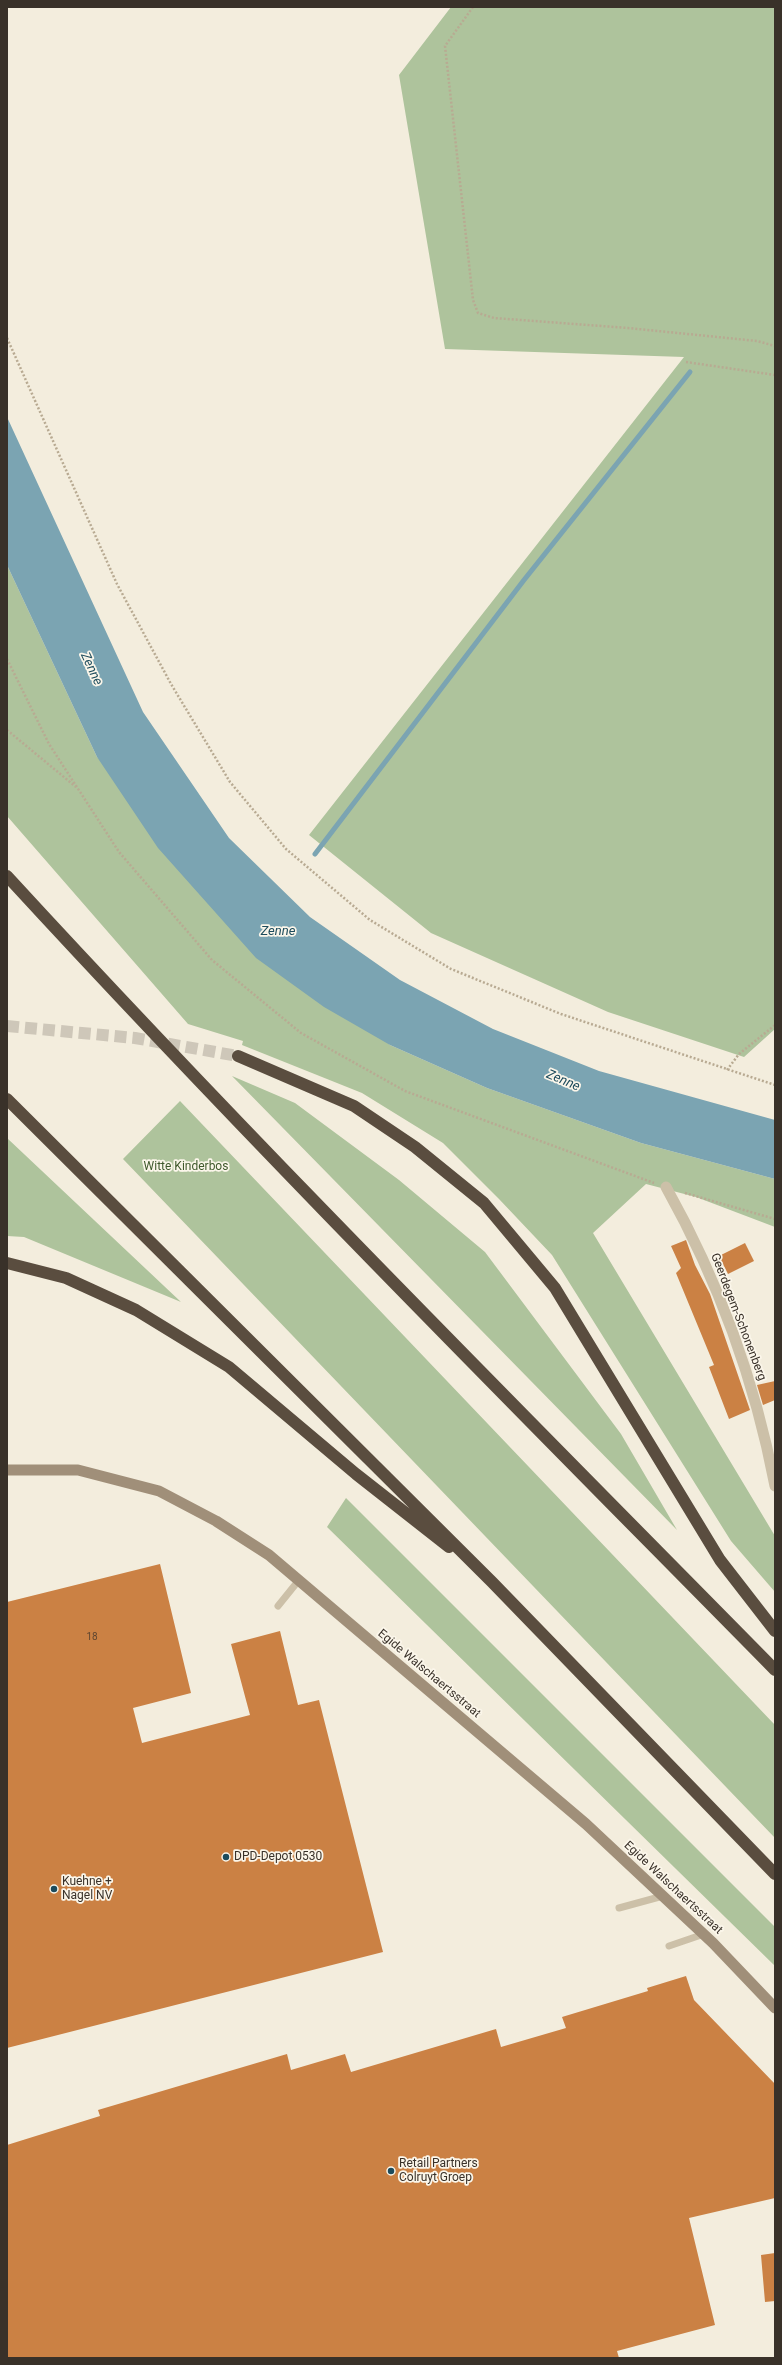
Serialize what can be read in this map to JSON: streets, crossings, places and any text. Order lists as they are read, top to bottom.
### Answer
{
  "streets": {
    "main road": ["Egide Walschaertsstraat"],
    "street": ["Geerdegem-Schonenberg"]
  },
  "water": ["Zenne"],
  "parks": ["Witte Kinderbos"],
  "places": ["DPD-Depot 0530", "Kuehne + Nagel NV", "Retail Partners Colruyt Groep"],
  "house_numbers": ["18"]
}
